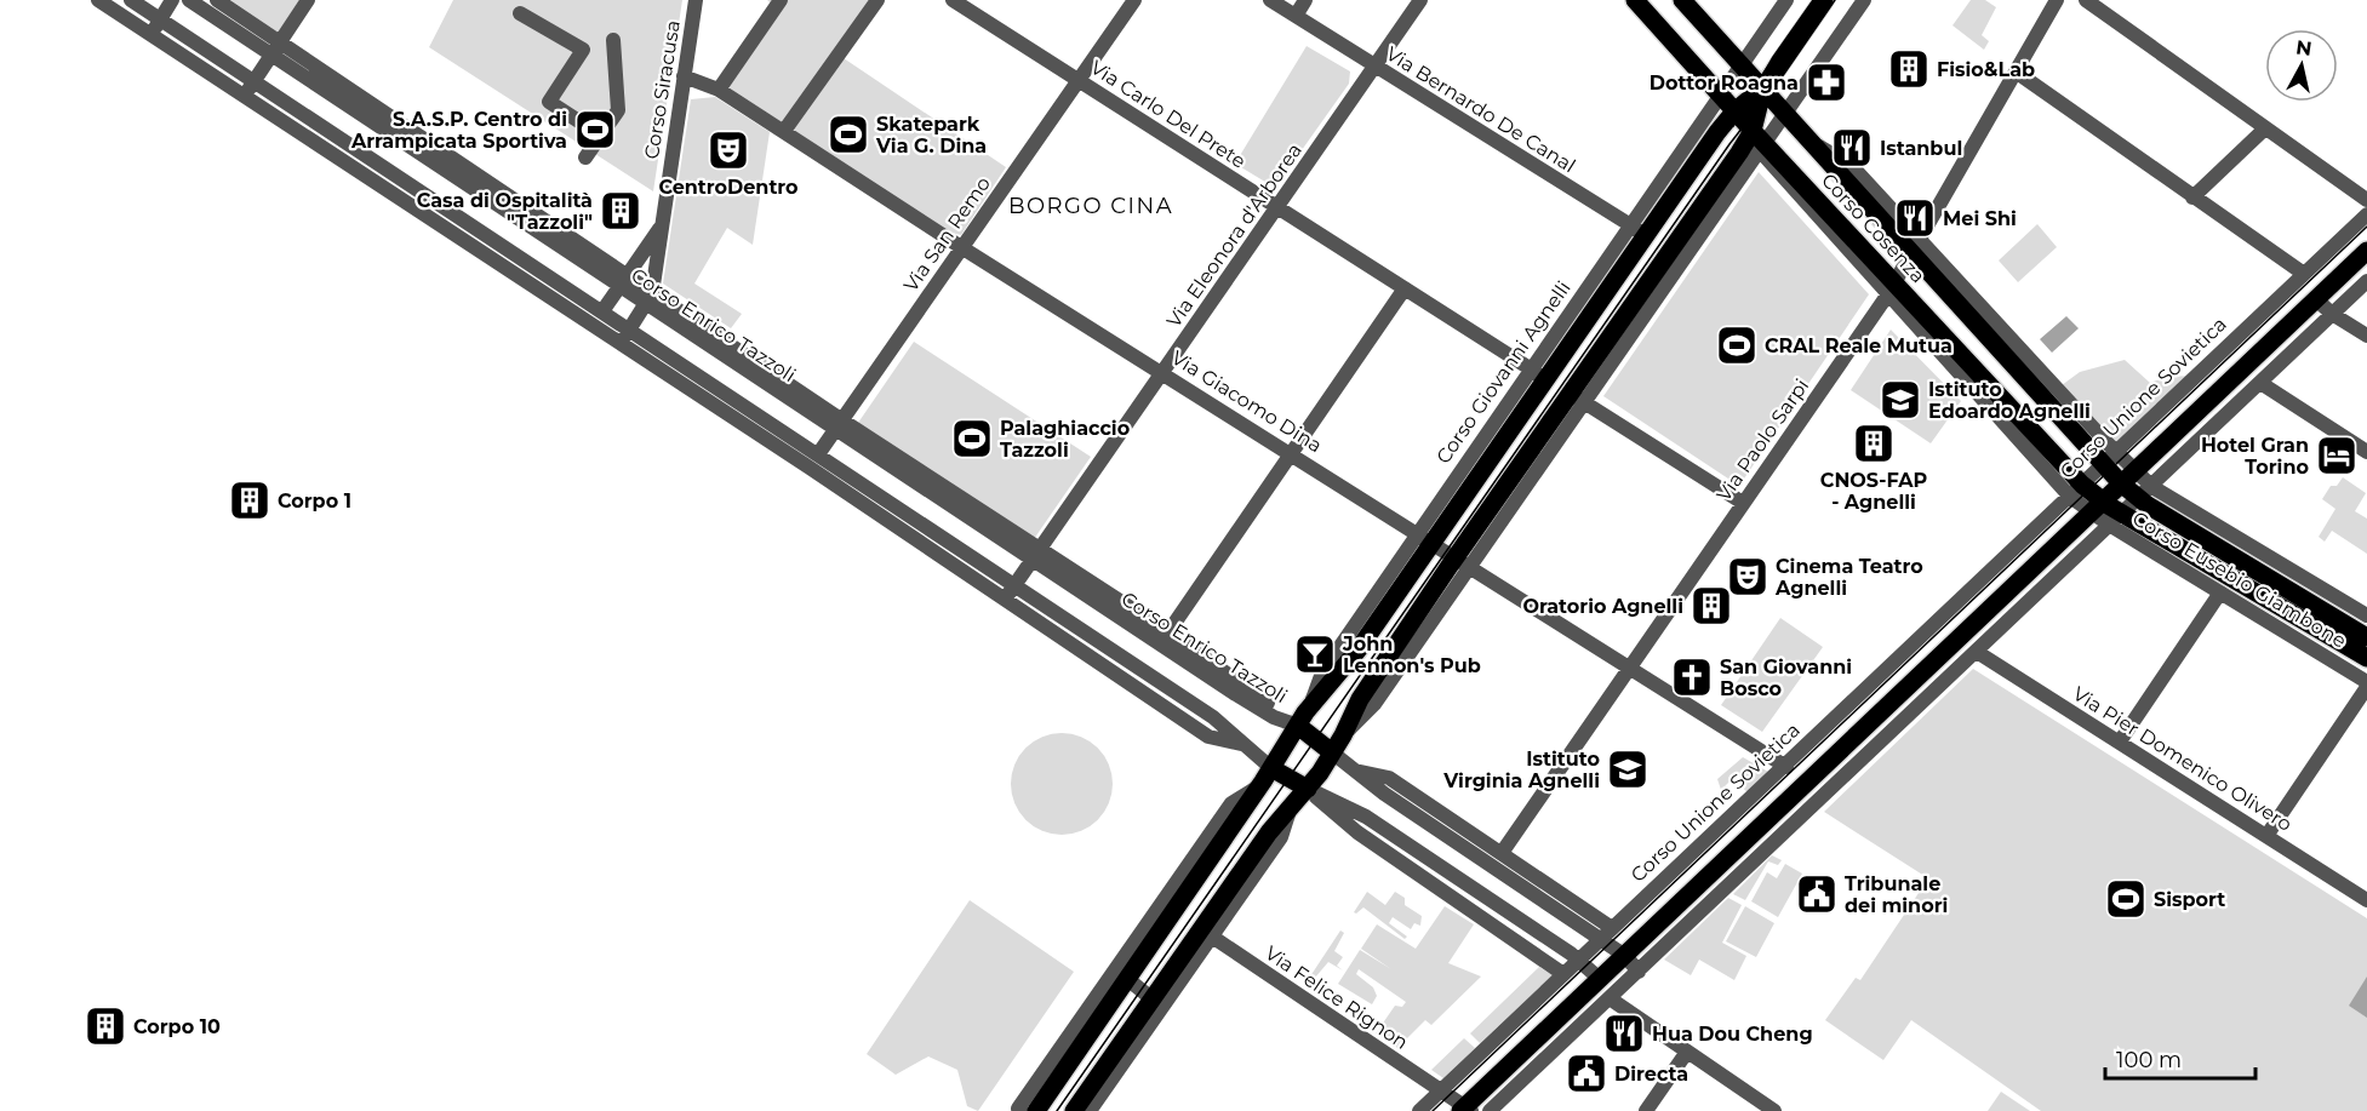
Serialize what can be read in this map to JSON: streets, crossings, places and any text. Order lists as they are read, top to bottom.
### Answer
{
  "streets": {
    "main road": ["Corso Cosenza", "Corso Giovanni Agnelli", "Corso Eusebio Giambone"],
    "street": [
      "Corso Siracusa",
      "Via Bernardo De Canal",
      "Via Carlo Del Prete",
      "Via San Remo",
      "Via Eleonora d'Arborea",
      "Corso Enrico Tazzoli",
      "Corso Unione Sovietica",
      "Via Giacomo Dina",
      "Via Paolo Sarpi",
      "Via Pier Domenico Olivero",
      "Via Felice Rignon"
    ]
  },
  "crossings": [
    ["Corso Siracusa", "Corso Enrico Tazzoli"],
    ["Corso Siracusa", "Via Giacomo Dina"],
    ["Via Bernardo De Canal", "Via Eleonora d'Arborea"],
    ["Via Bernardo De Canal", "Corso Giovanni Agnelli"],
    ["Via Carlo Del Prete", "Via San Remo"],
    ["Via Carlo Del Prete", "Via Eleonora d'Arborea"],
    ["Via Carlo Del Prete", "Corso Giovanni Agnelli"],
    ["Corso Cosenza", "Corso Giovanni Agnelli"],
    ["Corso Cosenza", "Corso Unione Sovietica"],
    ["Corso Cosenza", "Via Paolo Sarpi"],
    ["Corso Cosenza", "Corso Eusebio Giambone"],
    ["Via San Remo", "Corso Enrico Tazzoli"],
    ["Via San Remo", "Via Giacomo Dina"],
    ["Via Eleonora d'Arborea", "Corso Enrico Tazzoli"],
    ["Via Eleonora d'Arborea", "Via Giacomo Dina"],
    ["Corso Enrico Tazzoli", "Corso Giovanni Agnelli"],
    ["Corso Giovanni Agnelli", "Via Giacomo Dina"],
    ["Corso Unione Sovietica", "Via Giacomo Dina"],
    ["Corso Unione Sovietica", "Via Felice Rignon"],
    ["Via Giacomo Dina", "Via Paolo Sarpi"]
  ],
  "districts": ["BORGO CINA"],
  "places": {
    "building": [
      "Fisio&Lab",
      "Casa di Ospitalità \"Tazzoli\"",
      "CNOS-FAP - Agnelli",
      "Corpo 1",
      "Oratorio Agnelli",
      "Corpo 10"
    ],
    "pharmacy": ["Dottor Roagna"],
    "sports": [
      "S.A.S.P. Centro di Arrampicata Sportiva",
      "Skatepark Via G. Dina",
      "CRAL Reale Mutua",
      "Palaghiaccio Tazzoli",
      "Sisport"
    ],
    "restaurant": ["Istanbul", "Mei Shi", "Hua Dou Cheng"],
    "theatre": ["CentroDentro", "Cinema Teatro Agnelli"],
    "school or university": ["Istituto Edoardo Agnelli", "Istituto Virginia Agnelli"],
    "hotel": ["Hotel Gran Torino"],
    "bar": ["John Lennon's Pub"],
    "church": ["San Giovanni Bosco"],
    "public building": ["Tribunale dei minori", "Directa"]
  },
  "scale_bar": "100 m",
  "north": "top"
}
